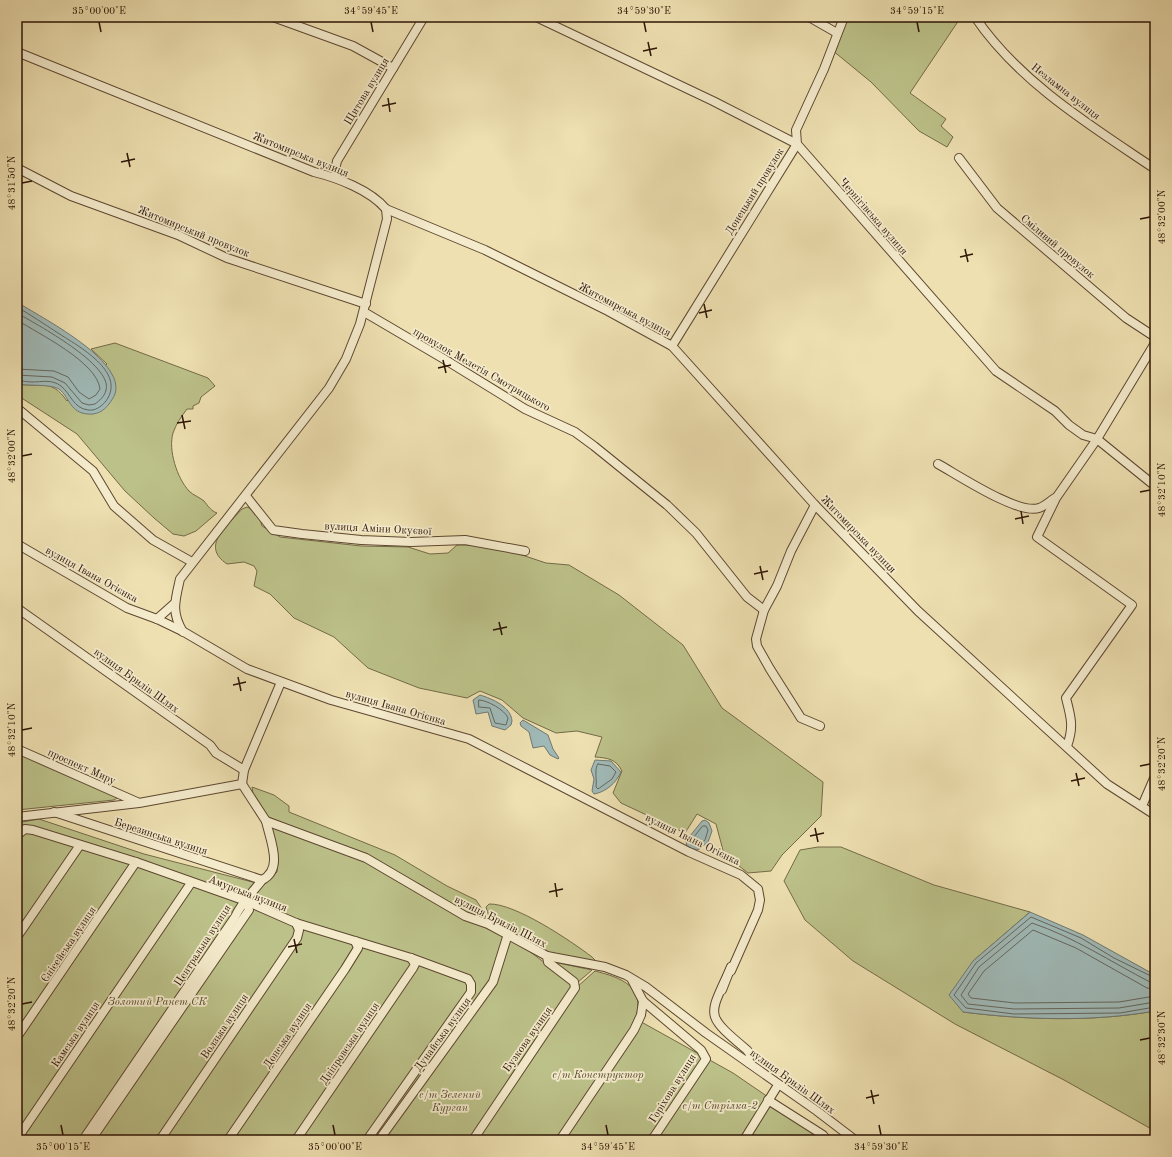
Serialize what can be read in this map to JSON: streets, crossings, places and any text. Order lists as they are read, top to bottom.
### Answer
{
  "streets": {
    "street": [
      "Щитова вулиця",
      "Незламна вулиця",
      "Житомирська вулиця",
      "Донецький провулок",
      "Чернігівська вулиця",
      "Житомирський провулок",
      "Сміливий провулок",
      "провулок Мелетія Смотрицького",
      "вулиця Аміни Окуєвої",
      "вулиця Івана Огієнка",
      "вулиця Брилів Шлях",
      "проспект Миру",
      "Березинська вулиця",
      "Амурська вулиця",
      "Єнісейська вулиця",
      "Центральна вулиця",
      "Волзька вулиця",
      "Камська вулиця",
      "Дунайська вулиця",
      "Донська вулиця",
      "Бузкова вулиця",
      "Дніпровська вулиця",
      "Горіхова вулиця"
    ]
  },
  "crossings": [
    ["Щитова вулиця", "Житомирська вулиця"],
    ["Житомирська вулиця", "Донецький провулок"],
    ["Донецький провулок", "Чернігівська вулиця"],
    ["вулиця Брилів Шлях", "Дунайська вулиця"],
    ["вулиця Брилів Шлях", "Бузкова вулиця"],
    ["проспект Миру", "Березинська вулиця"],
    ["Амурська вулиця", "Єнісейська вулиця"],
    ["Амурська вулиця", "Центральна вулиця"],
    ["Амурська вулиця", "Волзька вулиця"],
    ["Амурська вулиця", "Камська вулиця"],
    ["Амурська вулиця", "Дунайська вулиця"],
    ["Амурська вулиця", "Донська вулиця"],
    ["Амурська вулиця", "Дніпровська вулиця"]
  ],
  "parks": [
    "Золотий Ранет СК",
    "с/т Конструктор",
    "с/т Зелений Курган",
    "с/т Стрілка-2"
  ],
  "coordinates": [
    "35°00'00\"E",
    "34°59'45\"E",
    "34°59'30\"E",
    "34°59'15\"E",
    "48°31'50\"N",
    "48°32'00\"N",
    "48°32'10\"N",
    "48°32'20\"N",
    "48°32'30\"N",
    "35°00'15\"E"
  ]
}
